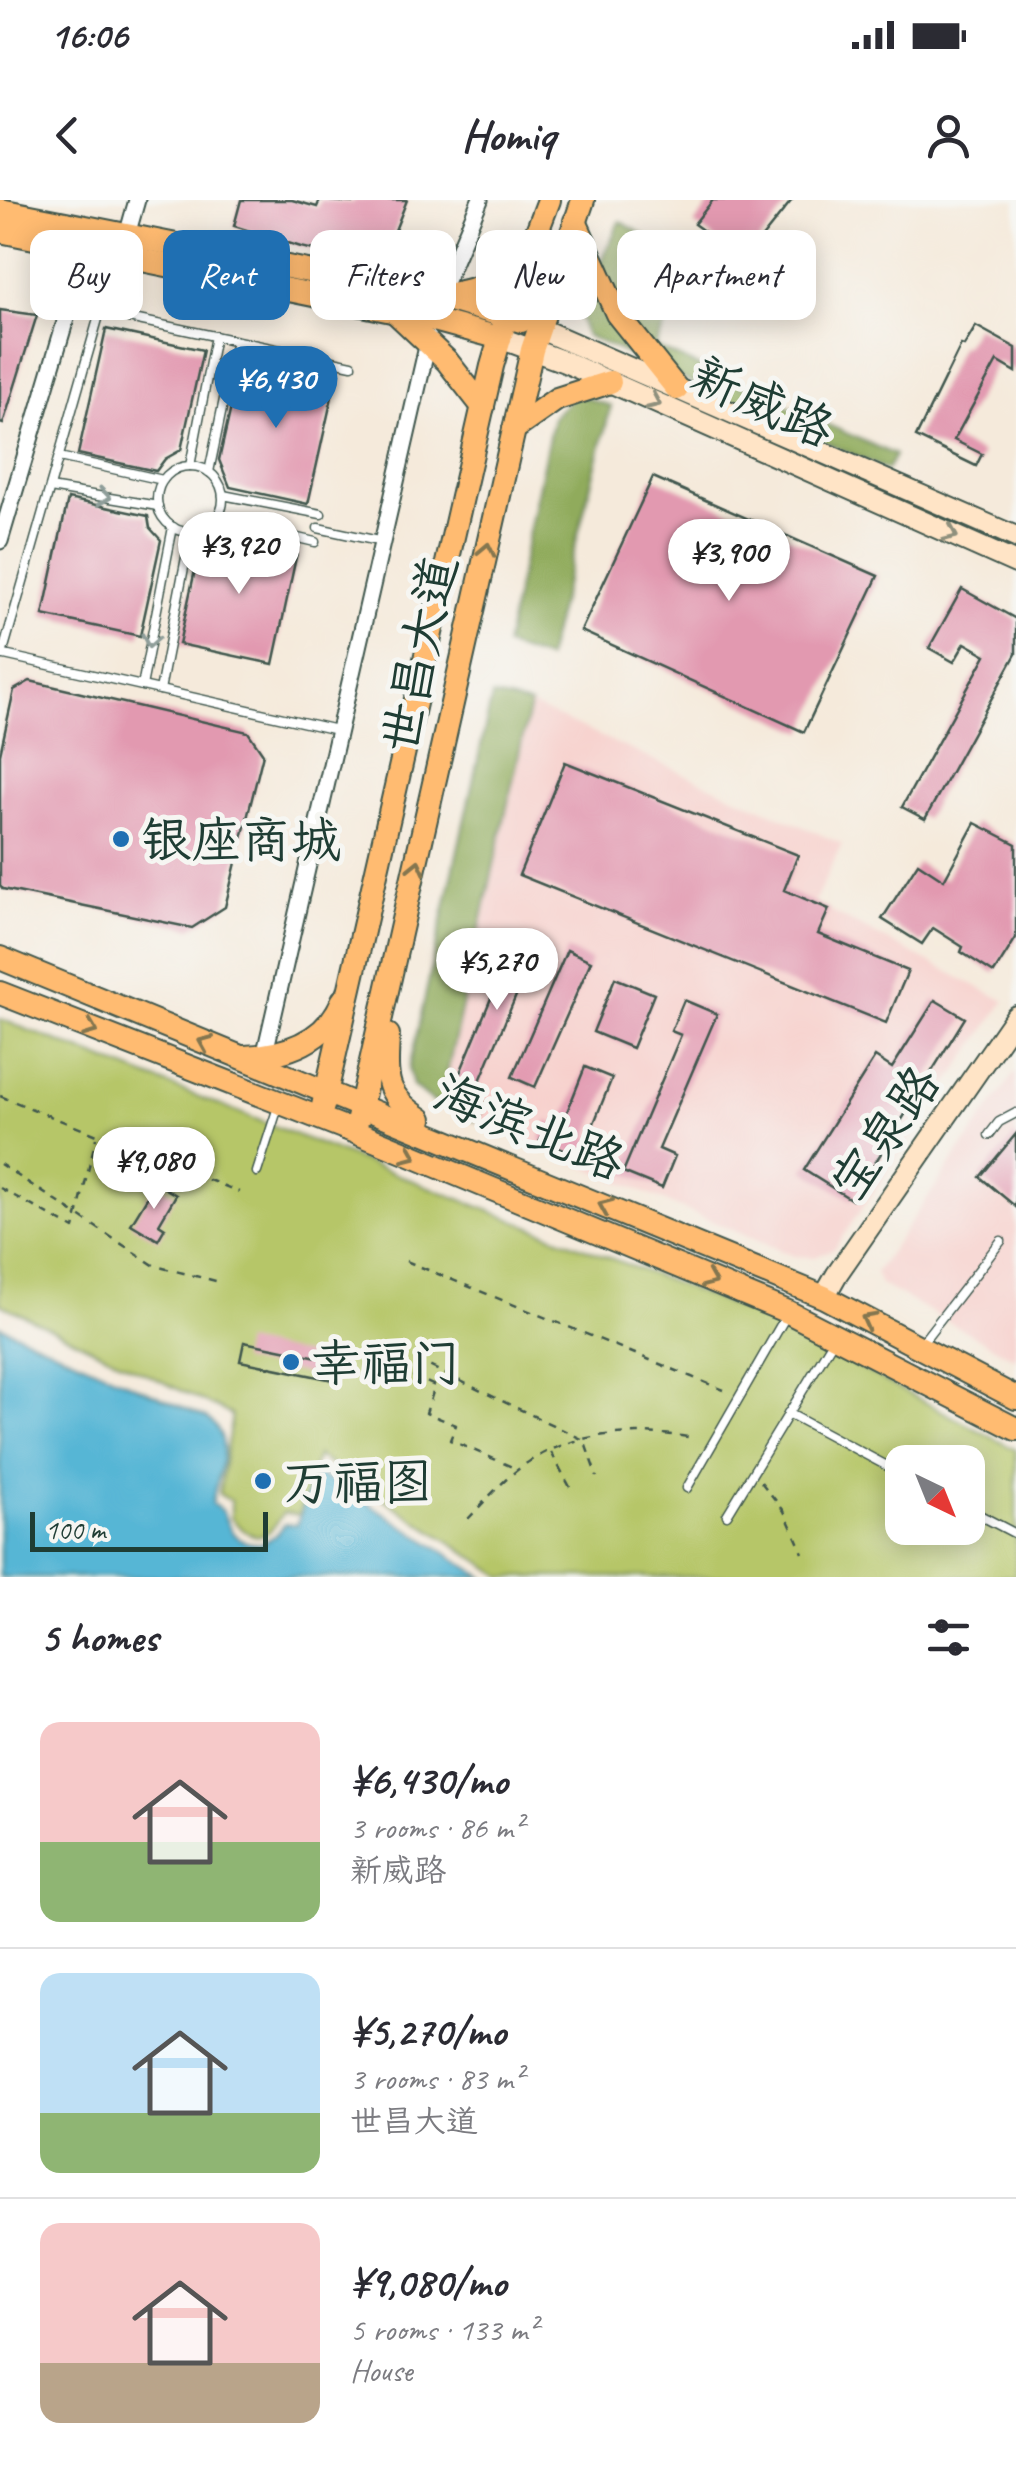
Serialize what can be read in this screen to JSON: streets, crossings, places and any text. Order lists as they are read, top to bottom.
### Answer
{
  "streets": {
    "main road": [
      "新威路",
      "世昌大道",
      "海滨北路",
      "宝泉路"
    ]
  },
  "crossings": [
    ["新威路", "世昌大道"],
    ["世昌大道", "海滨北路"],
    ["海滨北路", "宝泉路"]
  ],
  "places": ["银座商城", "幸福门", "万福图"],
  "scale_bar": "100 m",
  "north": "bottom right",
  "page": {
    "status": "16:06",
    "header": "Homiq",
    "chip": [
      "Buy",
      "Rent",
      "Filters",
      "New",
      "Apartment"
    ],
    "price": [
      "¥6,430",
      "¥3,920",
      "¥3,900",
      "¥5,270",
      "¥9,080"
    ],
    "scale": "100 m",
    "heading": "5 homes",
    "list": [
      {
        "name": "¥6,430/mo",
        "note": "3 rooms · 86 m² · 新威路"
      },
      {
        "name": "¥5,270/mo",
        "note": "3 rooms · 83 m² · 世昌大道"
      },
      {
        "name": "¥9,080/mo",
        "note": "5 rooms · 133 m² · House"
      }
    ]
  }
}
